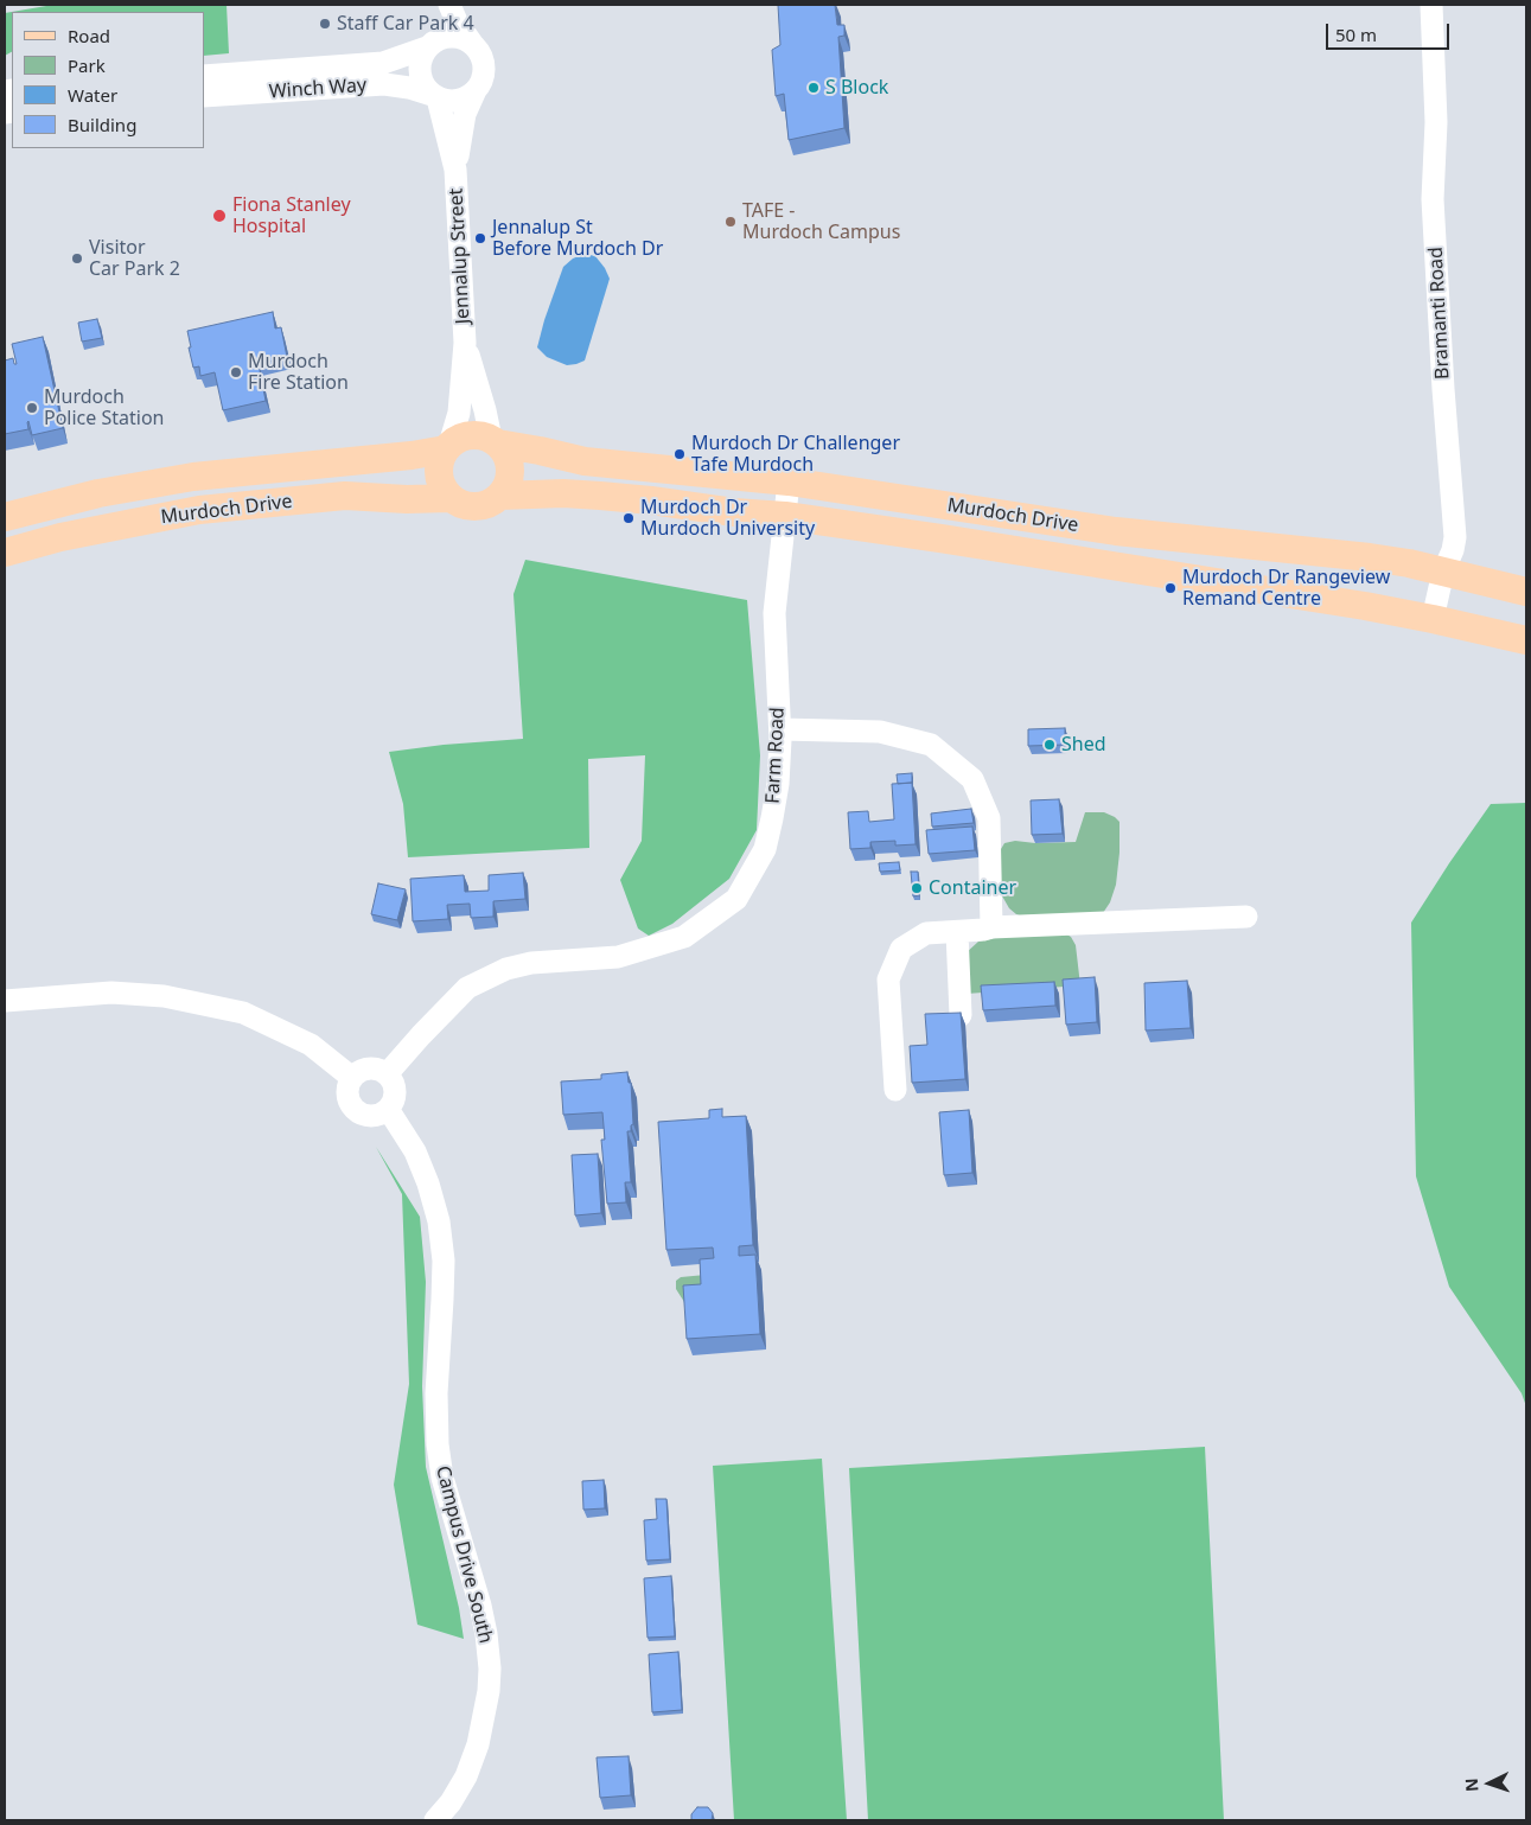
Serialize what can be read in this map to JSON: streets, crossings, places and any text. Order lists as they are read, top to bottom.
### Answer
{
  "streets": {
    "main road": ["Murdoch Drive"],
    "street": [
      "Winch Way",
      "Jennalup Street",
      "Bramanti Road",
      "Farm Road",
      "Campus Drive South"
    ]
  },
  "crossings": [
    ["Winch Way", "Jennalup Street"],
    ["Jennalup Street", "Murdoch Drive"],
    ["Bramanti Road", "Murdoch Drive"],
    ["Murdoch Drive", "Farm Road"],
    ["Farm Road", "Campus Drive South"]
  ],
  "places": [
    "Staff Car Park 4",
    "S Block",
    "Fiona Stanley Hospital",
    "TAFE - Murdoch Campus",
    "Jennalup St Before Murdoch Dr",
    "Visitor Car Park 2",
    "Murdoch Fire Station",
    "Murdoch Police Station",
    "Murdoch Dr Challenger Tafe Murdoch",
    "Murdoch Dr Murdoch University",
    "Murdoch Dr Rangeview Remand Centre",
    "Shed",
    "Container"
  ],
  "legend": [
    "Road",
    "Park",
    "Water",
    "Building"
  ],
  "scale_bar": "50 m",
  "north": "left"
}
